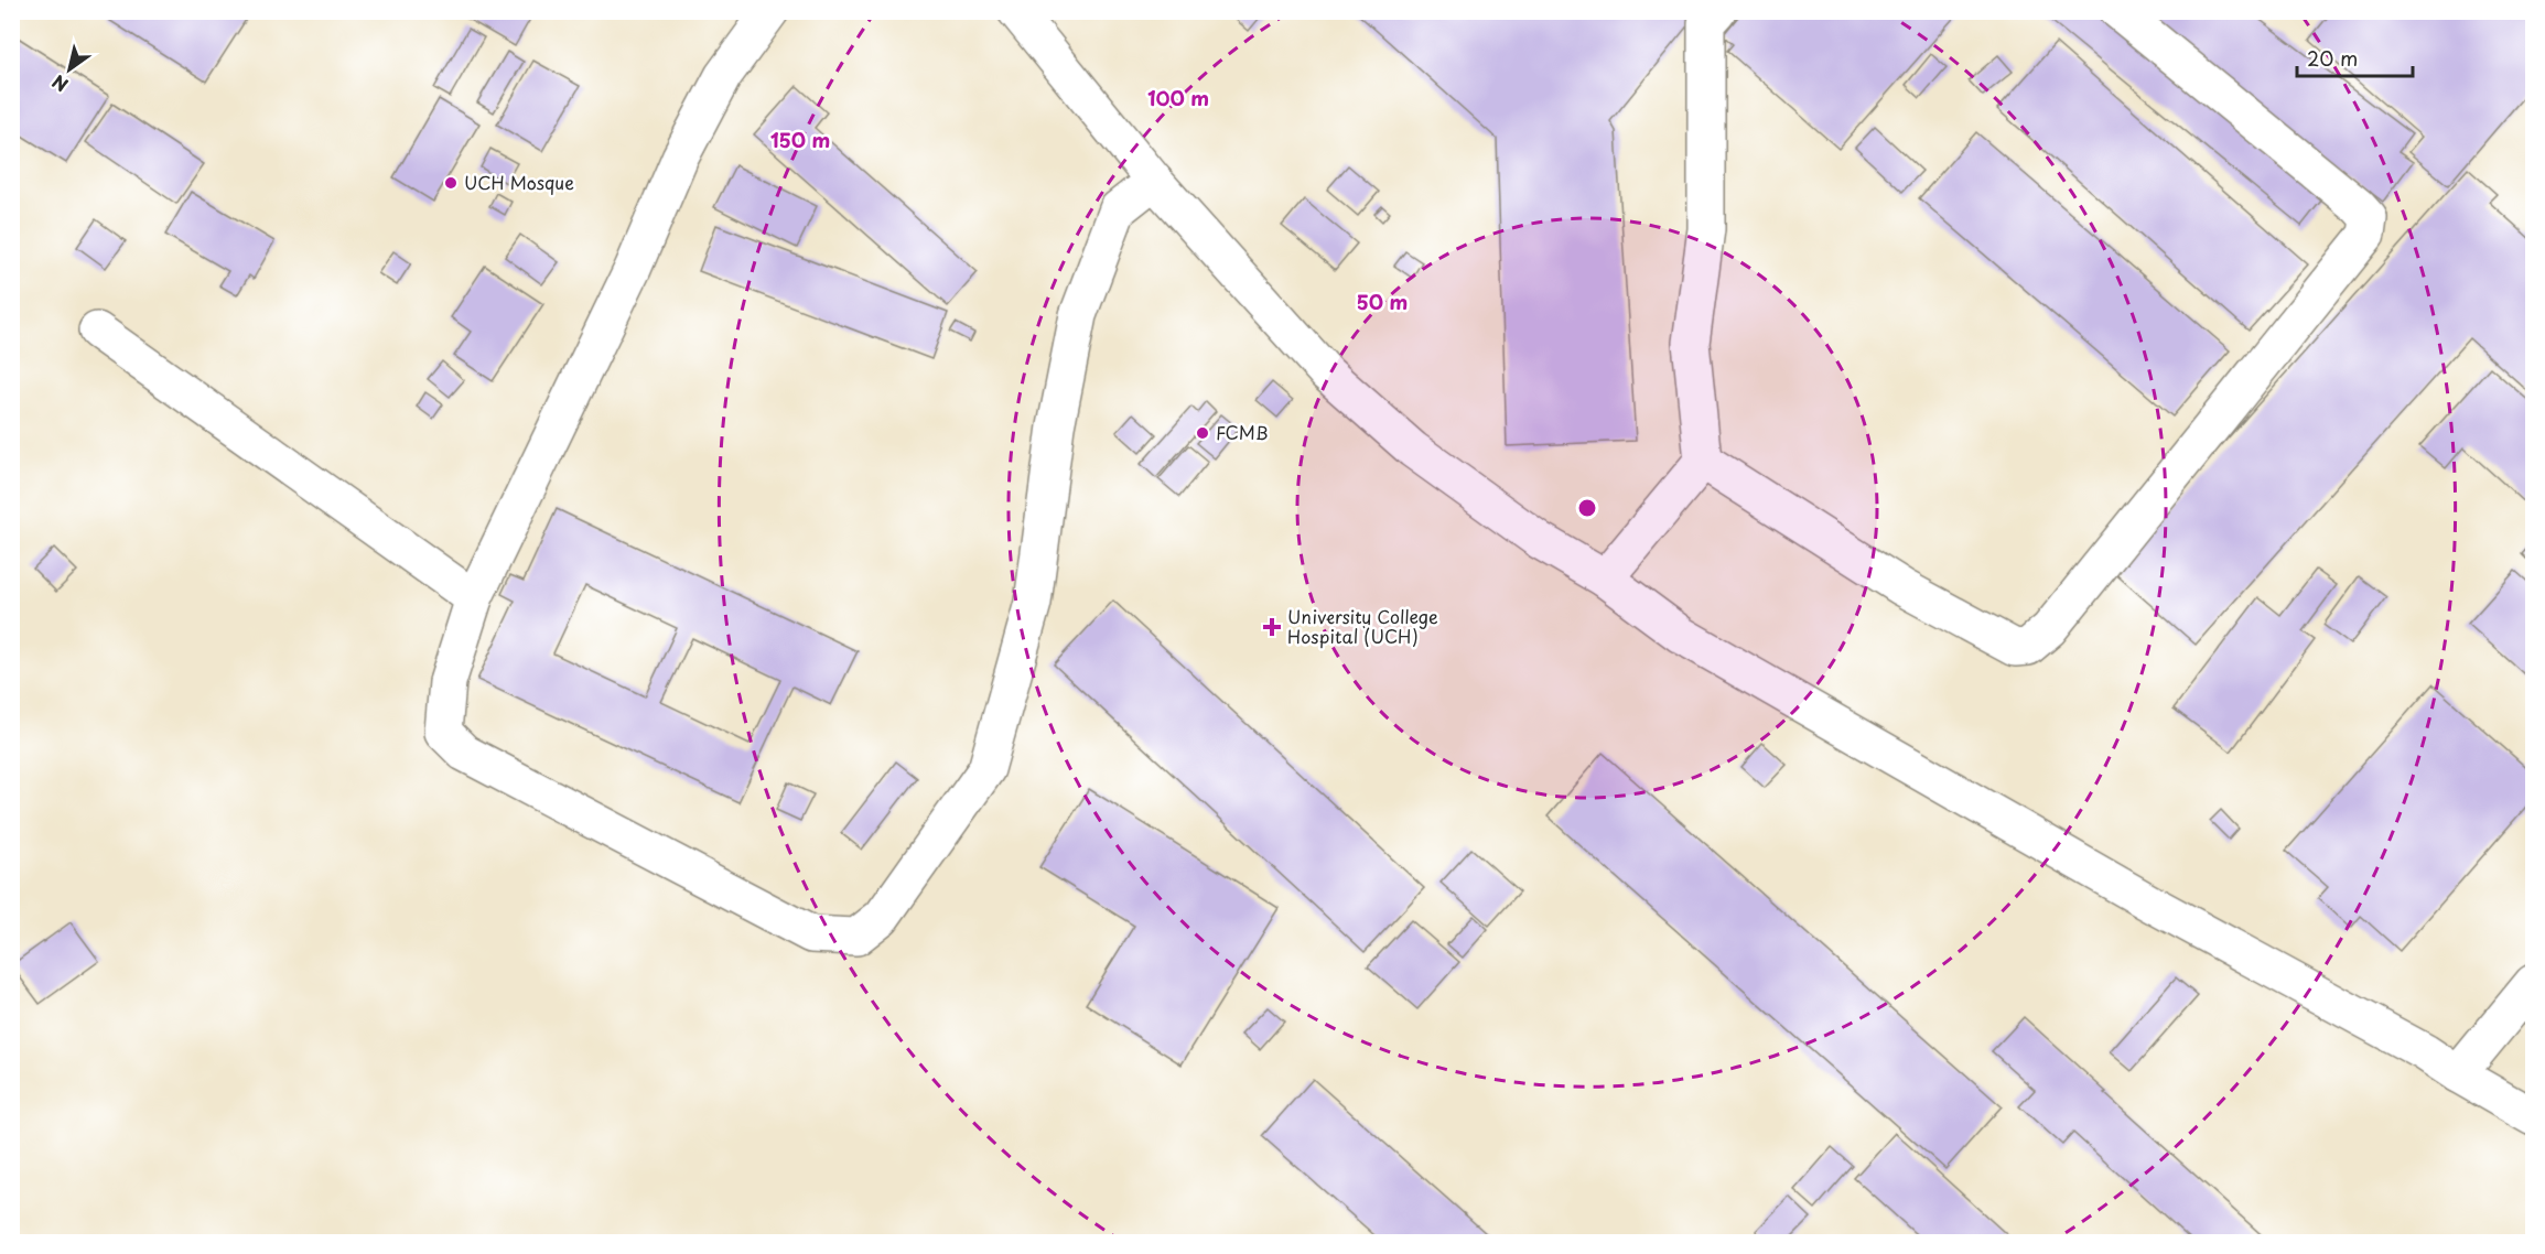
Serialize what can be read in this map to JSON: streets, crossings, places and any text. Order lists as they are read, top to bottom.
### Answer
{
  "places": {
    "other": ["UCH Mosque", "FCMB"],
    "health": ["University College Hospital (UCH)"]
  },
  "scale_bar": "20 m",
  "north": "bottom left",
  "rings": ["100 m", "150 m", "50 m"]
}
